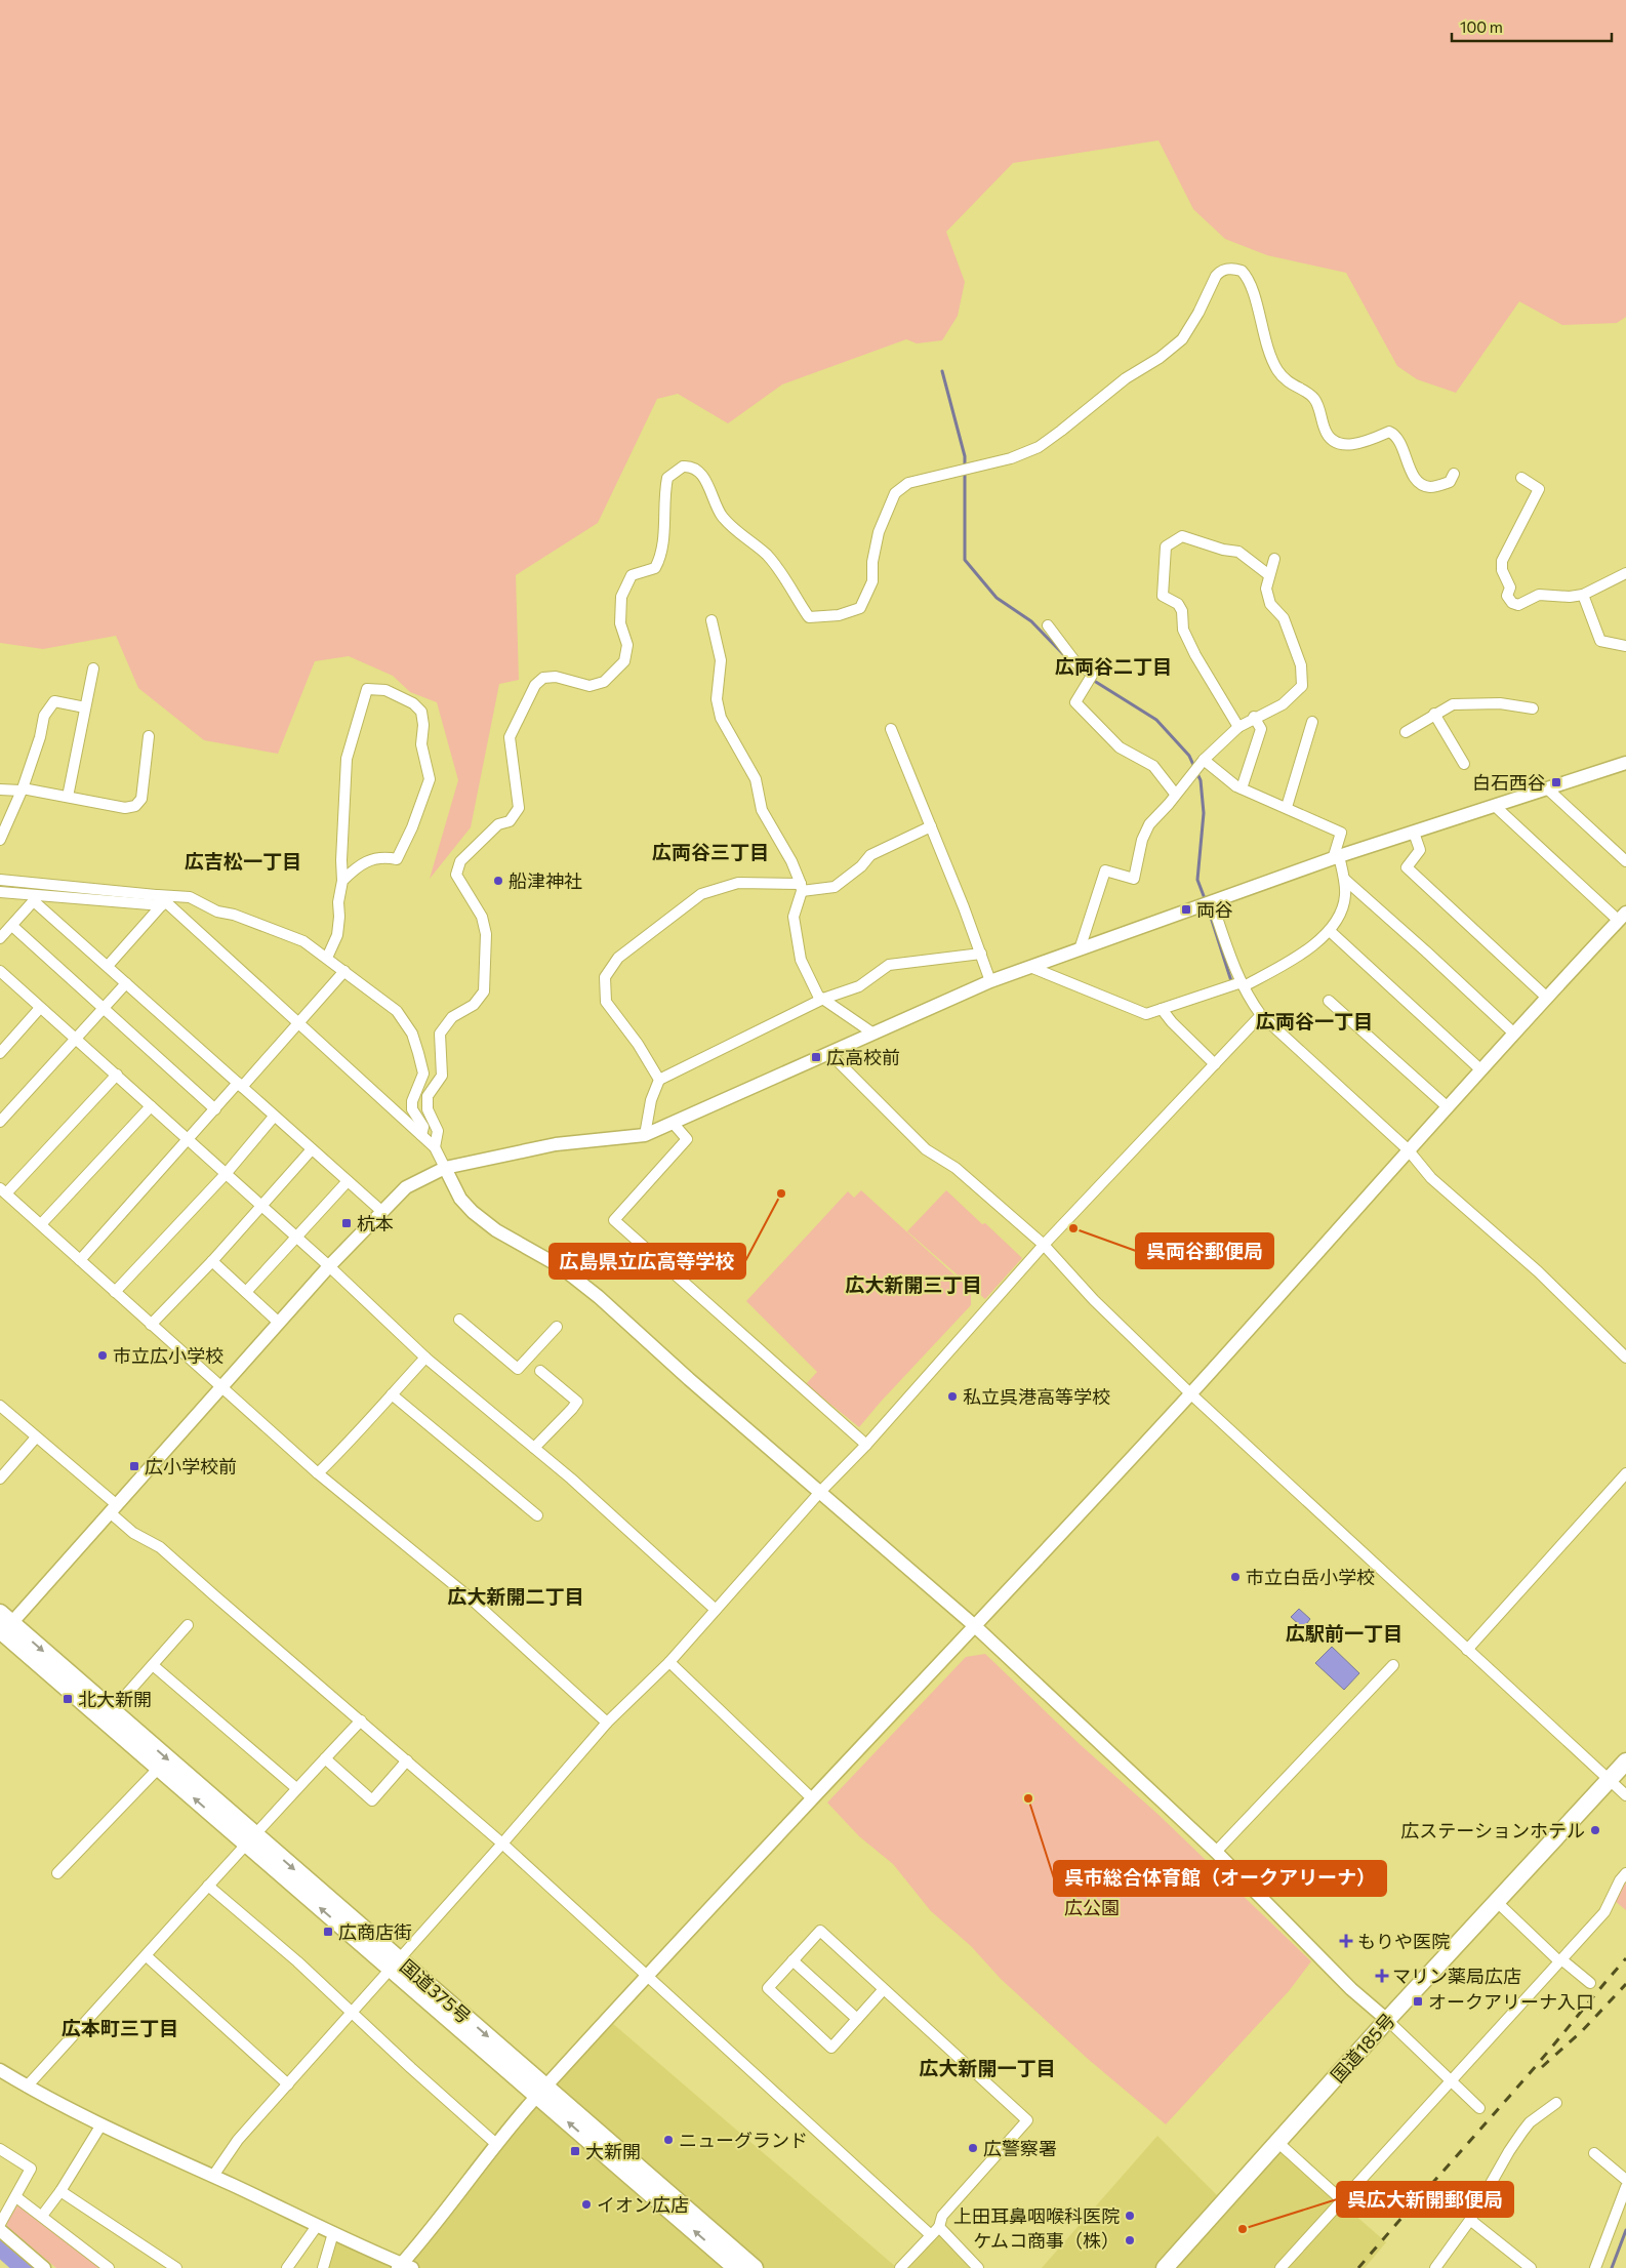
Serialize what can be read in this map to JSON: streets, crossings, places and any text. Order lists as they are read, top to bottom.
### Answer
{
  "streets": {
    "highway": ["国道375号", "国道185号"]
  },
  "districts": [
    "広両谷二丁目",
    "広両谷三丁目",
    "広吉松一丁目",
    "広両谷一丁目",
    "広大新開三丁目",
    "広大新開二丁目",
    "広駅前一丁目",
    "広本町三丁目",
    "広大新開一丁目"
  ],
  "parks": ["広公園"],
  "places": {
    "transit": [
      "白石西谷",
      "両谷",
      "広高校前",
      "杭本",
      "広小学校前",
      "北大新開",
      "広商店街",
      "オークアリーナ入口",
      "大新開"
    ],
    "other": [
      "船津神社",
      "広島県立広高等学校",
      "呉両谷郵便局",
      "市立広小学校",
      "私立呉港高等学校",
      "市立白岳小学校",
      "呉市総合体育館（オークアリーナ）",
      "広ステーションホテル",
      "ニューグランド",
      "広警察署",
      "イオン広店",
      "上田耳鼻咽喉科医院",
      "呉広大新開郵便局",
      "ケムコ商事（株）"
    ],
    "health": ["もりや医院", "マリン薬局広店"]
  },
  "scale_bar": "100 m"
}
